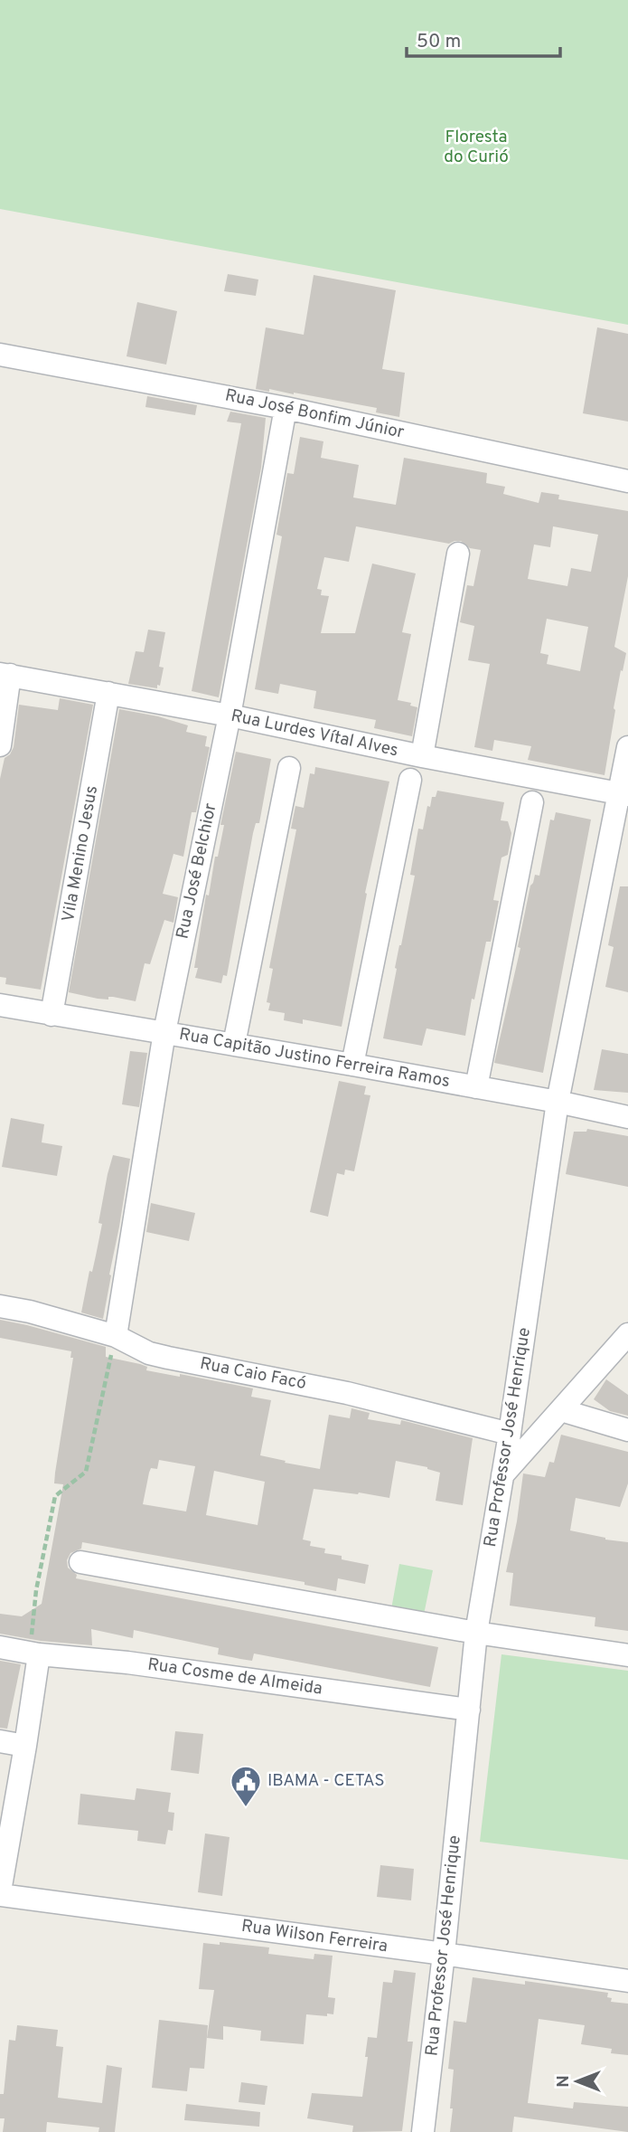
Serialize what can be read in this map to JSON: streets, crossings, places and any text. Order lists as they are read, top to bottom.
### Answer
{
  "streets": {
    "street": [
      "Rua José Bonfim Júnior",
      "Rua Lurdes Vítal Alves",
      "Vila Menino Jesus",
      "Rua José Belchior",
      "Rua Capitão Justino Ferreira Ramos",
      "Rua Caio Facó",
      "Rua Professor José Henrique",
      "Rua Cosme de Almeida",
      "Rua Wilson Ferreira"
    ]
  },
  "crossings": [
    ["Rua José Bonfim Júnior", "Rua José Belchior"],
    ["Rua Lurdes Vítal Alves", "Vila Menino Jesus"],
    ["Rua Lurdes Vítal Alves", "Rua José Belchior"],
    ["Rua Lurdes Vítal Alves", "Rua Professor José Henrique"],
    ["Vila Menino Jesus", "Rua Capitão Justino Ferreira Ramos"],
    ["Rua José Belchior", "Rua Capitão Justino Ferreira Ramos"],
    ["Rua José Belchior", "Rua Caio Facó"],
    ["Rua Capitão Justino Ferreira Ramos", "Rua Professor José Henrique"],
    ["Rua Caio Facó", "Rua Professor José Henrique"],
    ["Rua Professor José Henrique", "Rua Cosme de Almeida"],
    ["Rua Professor José Henrique", "Rua Wilson Ferreira"]
  ],
  "parks": ["Floresta do Curió"],
  "places": {
    "public building": ["IBAMA - CETAS"]
  },
  "scale_bar": "50 m",
  "north": "left"
}
